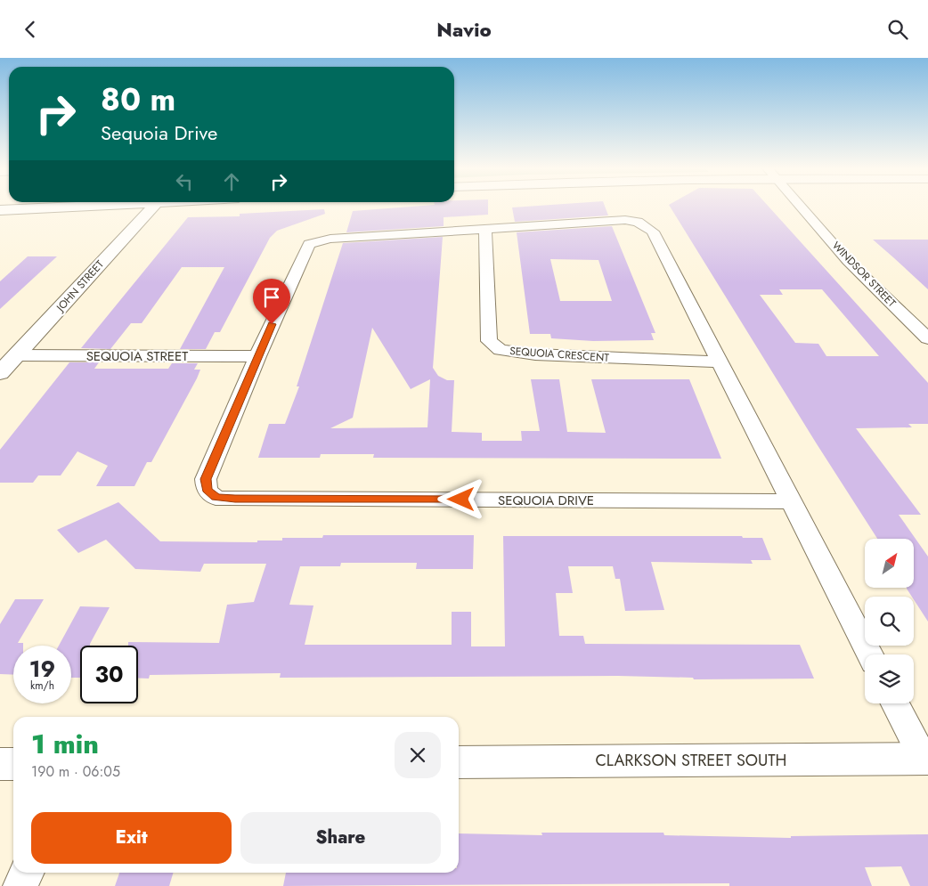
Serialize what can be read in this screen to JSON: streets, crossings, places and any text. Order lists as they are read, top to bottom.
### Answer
{
  "streets": {
    "main road": ["JOHN STREET", "CLARKSON STREET SOUTH"],
    "street": [
      "WINDSOR STREET",
      "SEQUOIA CRESCENT",
      "SEQUOIA STREET",
      "SEQUOIA DRIVE"
    ]
  },
  "crossings": [
    ["JOHN STREET", "SEQUOIA STREET"],
    ["SEQUOIA CRESCENT", "SEQUOIA DRIVE"],
    ["SEQUOIA STREET", "SEQUOIA DRIVE"]
  ],
  "north": "top right",
  "page": {
    "header": "Navio",
    "turn": ["80 m", "Sequoia Drive"],
    "speed": "19 km/h",
    "limit": "30",
    "heading": ["1 min", "190 m · 06:05"],
    "buttons": ["Exit", "Share"]
  }
}
